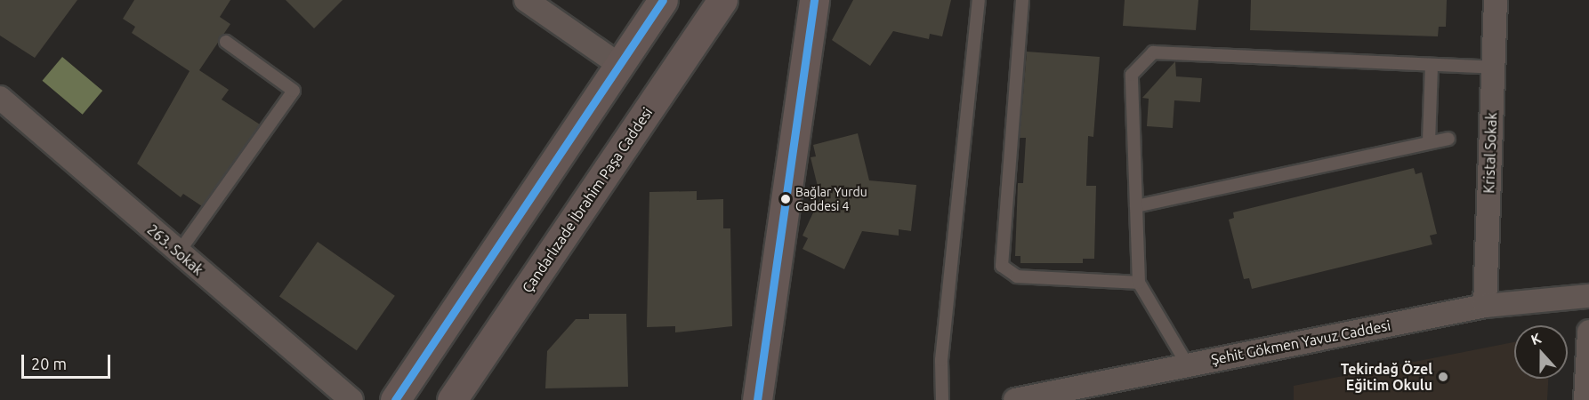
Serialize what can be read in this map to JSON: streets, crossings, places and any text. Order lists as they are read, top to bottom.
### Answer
{
  "streets": {
    "main road": ["Çandarlızade İbrahim Paşa Caddesi"],
    "street": ["Kristal Sokak", "263. Sokak", "Şehit Gökmen Yavuz Caddesi"]
  },
  "crossings": [
    ["Kristal Sokak", "Şehit Gökmen Yavuz Caddesi"]
  ],
  "places": ["Bağlar Yurdu Caddesi 4", "Tekirdağ Özel Eğitim Okulu"],
  "scale_bar": "20 m",
  "north": "top"
}
